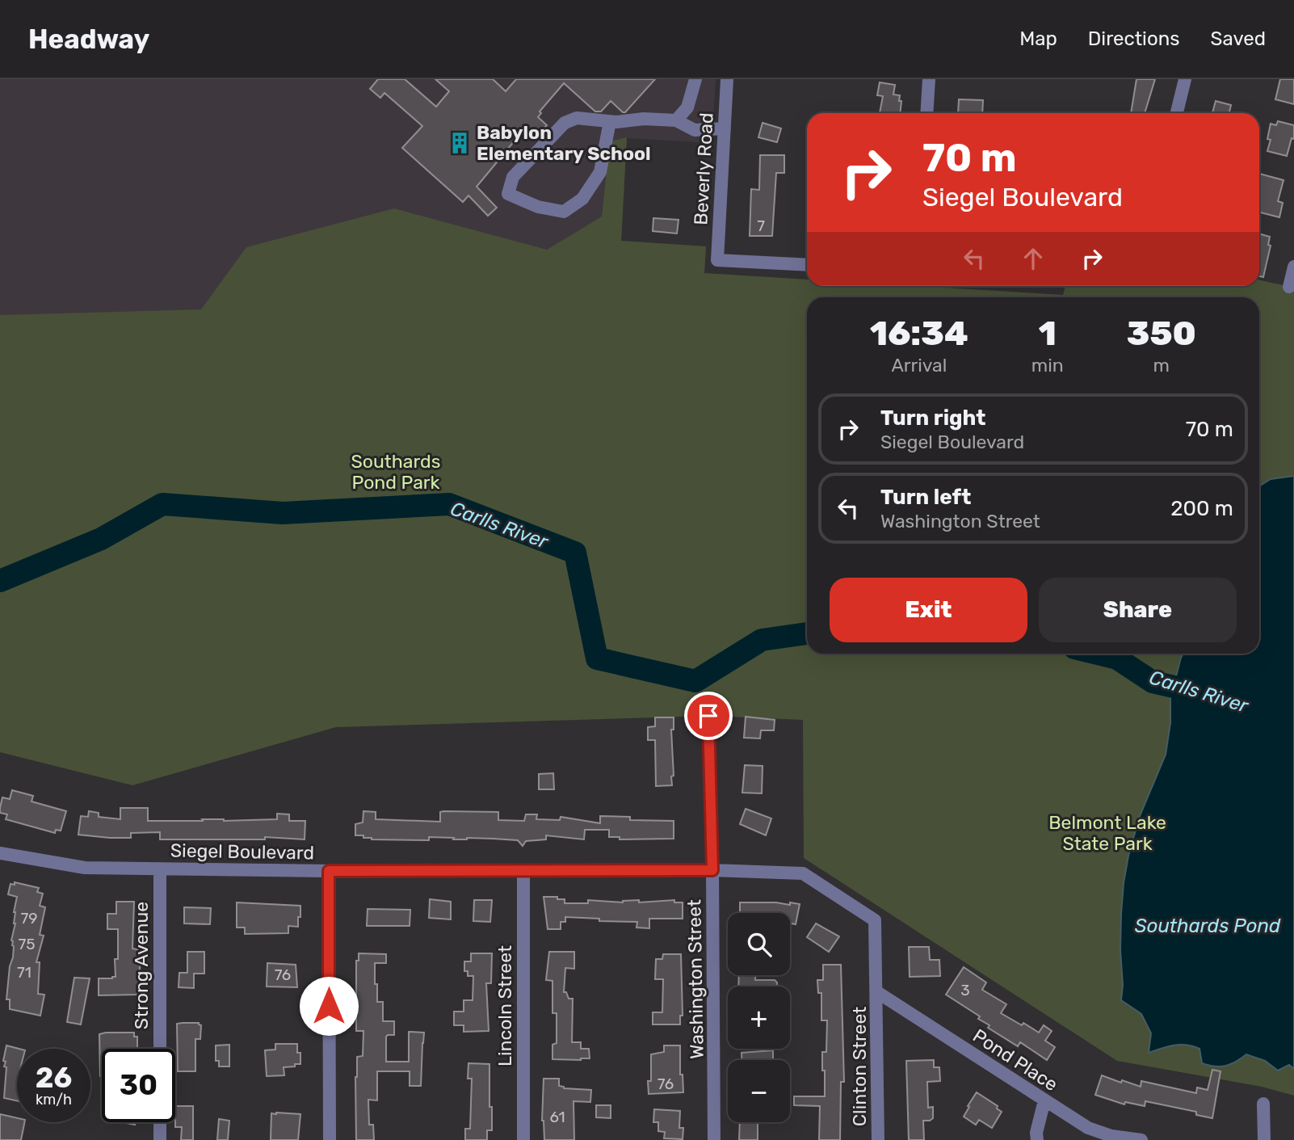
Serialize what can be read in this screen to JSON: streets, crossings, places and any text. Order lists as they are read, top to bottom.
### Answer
{
  "streets": {
    "street": [
      "Beverly Road",
      "Siegel Boulevard",
      "Strong Avenue",
      "Washington Street",
      "Lincoln Street",
      "Pond Place",
      "Clinton Street"
    ]
  },
  "crossings": [
    ["Siegel Boulevard", "Strong Avenue"],
    ["Siegel Boulevard", "Washington Street"],
    ["Siegel Boulevard", "Lincoln Street"],
    ["Siegel Boulevard", "Pond Place"],
    ["Siegel Boulevard", "Clinton Street"],
    ["Pond Place", "Clinton Street"]
  ],
  "water": ["Carlls River", "Southards Pond"],
  "parks": ["Southards Pond Park", "Belmont Lake State Park"],
  "places": {
    "building": ["Babylon Elementary School"]
  },
  "house_numbers": [
    "7",
    "79",
    "75",
    "71",
    "76",
    "3",
    "76",
    "61"
  ],
  "page": {
    "header": "Headway",
    "nav": ["Map", "Directions", "Saved"],
    "turn": ["70 m", "Siegel Boulevard"],
    "eta": [
      "16:34",
      "Arrival",
      "1",
      "min",
      "350",
      "m"
    ],
    "list": [
      {
        "name": "Turn right",
        "note": "Siegel Boulevard",
        "value": "70 m"
      },
      {
        "name": "Turn left",
        "note": "Washington Street",
        "value": "200 m"
      }
    ],
    "buttons": ["Exit", "Share"],
    "map_buttons": ["+", "−"],
    "speed": "26 km/h",
    "limit": "30"
  }
}
